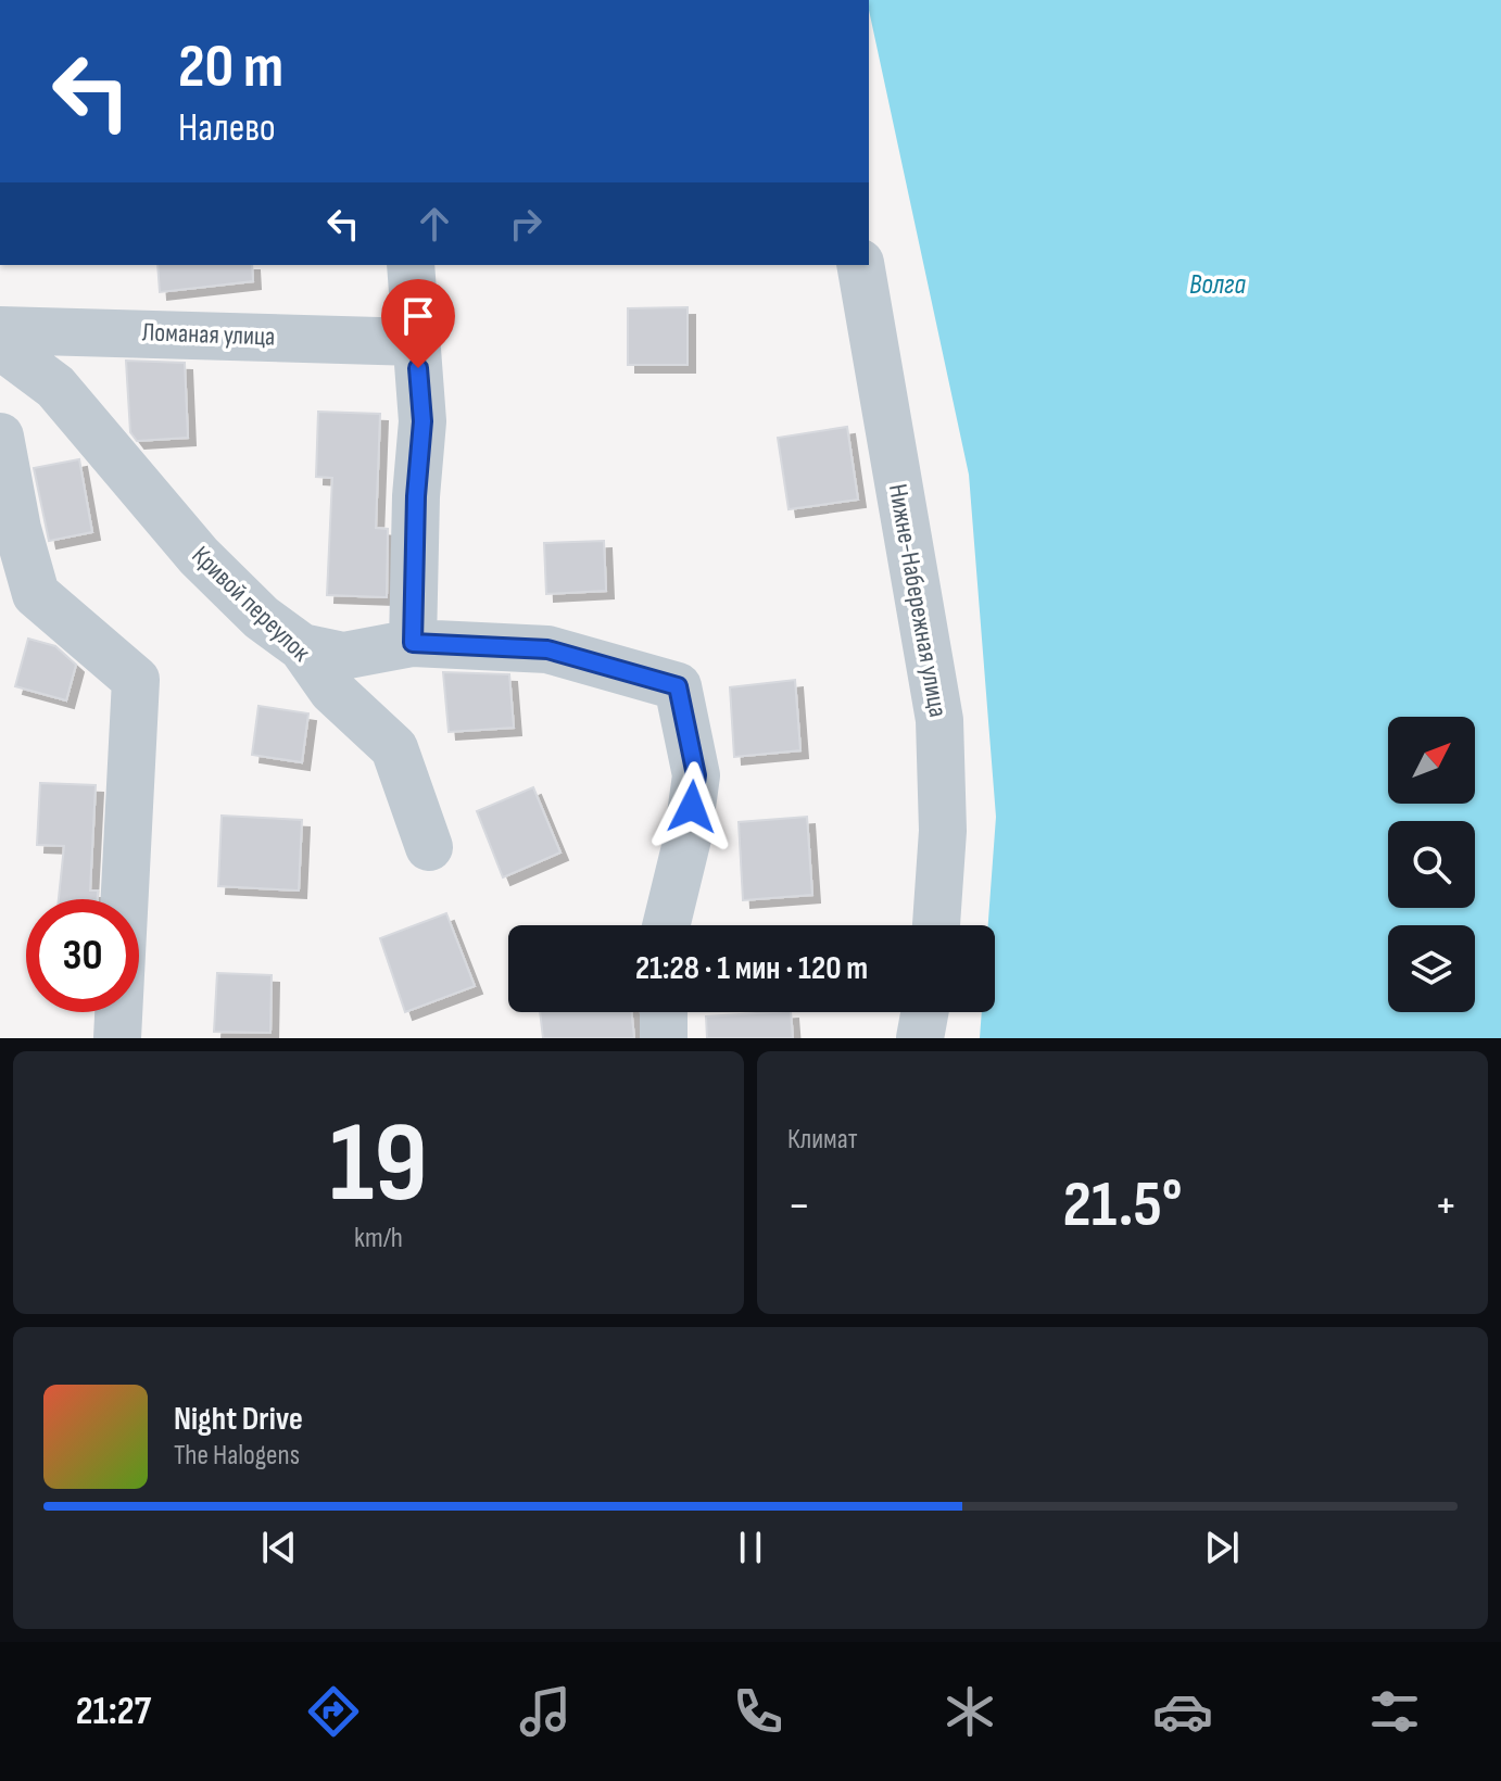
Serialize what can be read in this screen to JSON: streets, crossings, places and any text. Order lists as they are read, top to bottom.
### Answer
{
  "streets": {
    "street": ["Ломаная улица", "Нижне-Набережная улица", "Кривой переулок"]
  },
  "water": ["Волга"],
  "north": "top right",
  "page": {
    "turn": ["20 m", "Налево"],
    "limit": "30",
    "trip": "21:28 · 1 мин · 120 m",
    "tile": [
      ["19", "km/h"],
      "Климат"
    ],
    "heat": ["−", "21.5°", "+"],
    "song": ["Night Drive", "The Halogens"],
    "tabs": "21:27"
  }
}
